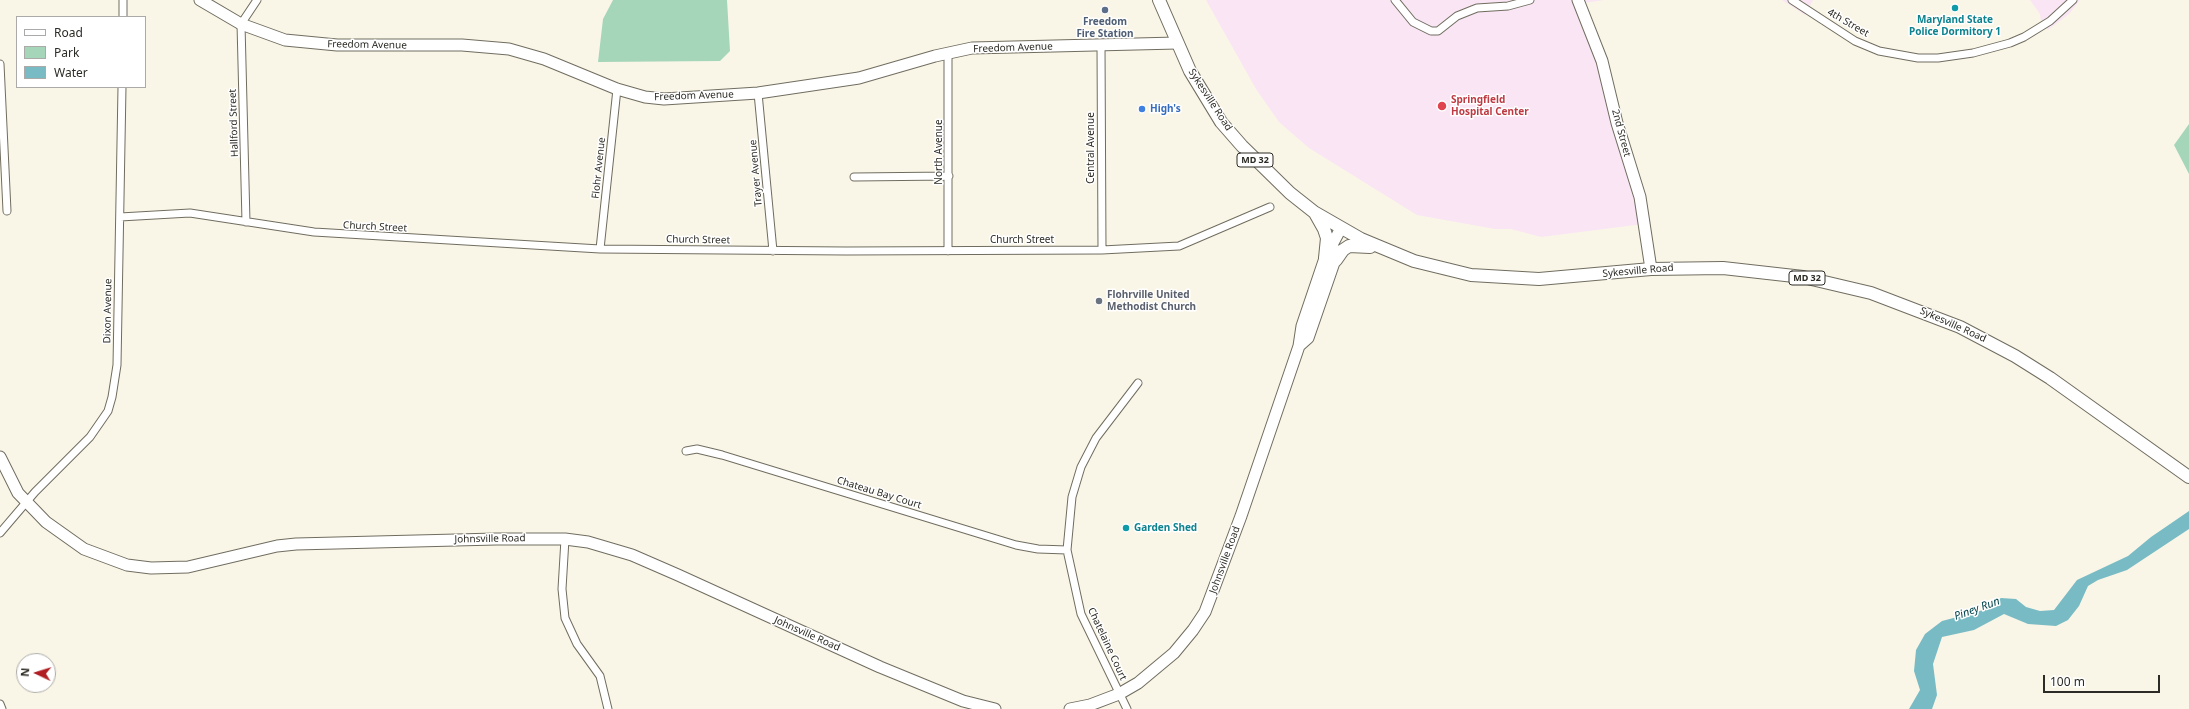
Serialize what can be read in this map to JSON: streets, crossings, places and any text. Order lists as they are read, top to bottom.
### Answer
{
  "streets": {
    "main road": ["Sykesville Road", "MD 32"],
    "street": [
      "4th Street",
      "Freedom Avenue",
      "Hallford Street",
      "2nd Street",
      "Central Avenue",
      "North Avenue",
      "Flohr Avenue",
      "Trayer Avenue",
      "Church Street",
      "Dixon Avenue",
      "Chateau Bay Court",
      "Johnsville Road",
      "Chatelaine Court"
    ]
  },
  "crossings": [
    ["Freedom Avenue", "Sykesville Road"],
    ["Freedom Avenue", "Hallford Street"],
    ["Freedom Avenue", "Central Avenue"],
    ["Freedom Avenue", "North Avenue"],
    ["Freedom Avenue", "Flohr Avenue"],
    ["Freedom Avenue", "Trayer Avenue"],
    ["Sykesville Road", "2nd Street"],
    ["Sykesville Road", "Johnsville Road"],
    ["Hallford Street", "Church Street"],
    ["Central Avenue", "Church Street"],
    ["North Avenue", "Church Street"],
    ["Flohr Avenue", "Church Street"],
    ["Trayer Avenue", "Church Street"],
    ["Church Street", "Dixon Avenue"],
    ["Dixon Avenue", "Johnsville Road"],
    ["Chateau Bay Court", "Chatelaine Court"],
    ["Johnsville Road", "Chatelaine Court"]
  ],
  "water": ["Piney Run"],
  "places": [
    "Maryland State Police Dormitory 1",
    "Freedom Fire Station",
    "Springfield Hospital Center",
    "High's",
    "Flohrville United Methodist Church",
    "Garden Shed"
  ],
  "legend": ["Road", "Park", "Water"],
  "scale_bar": "100 m",
  "north": "left"
}
